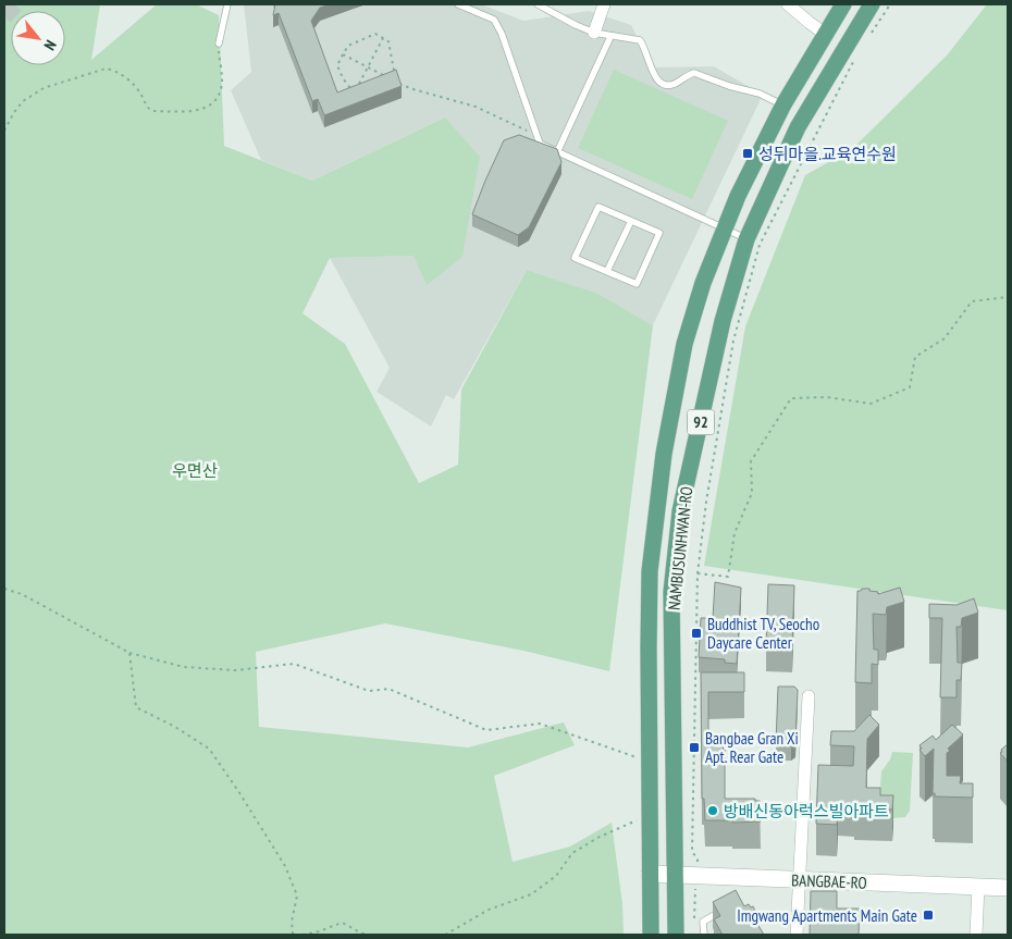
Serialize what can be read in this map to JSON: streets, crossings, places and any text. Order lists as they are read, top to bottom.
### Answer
{
  "streets": {
    "main road": ["92", "NAMBUSUNHWAN-RO", "BANGBAE-RO"]
  },
  "crossings": [
    ["NAMBUSUNHWAN-RO", "BANGBAE-RO"]
  ],
  "parks": ["우면산"],
  "places": {
    "transit": [
      "성뒤마을.교육연수원",
      "Buddhist TV, Seocho Daycare Center",
      "Bangbae Gran Xi Apt. Rear Gate",
      "Imgwang Apartments Main Gate"
    ],
    "other": ["방배신동아럭스빌아파트"]
  },
  "north": "bottom right"
}
